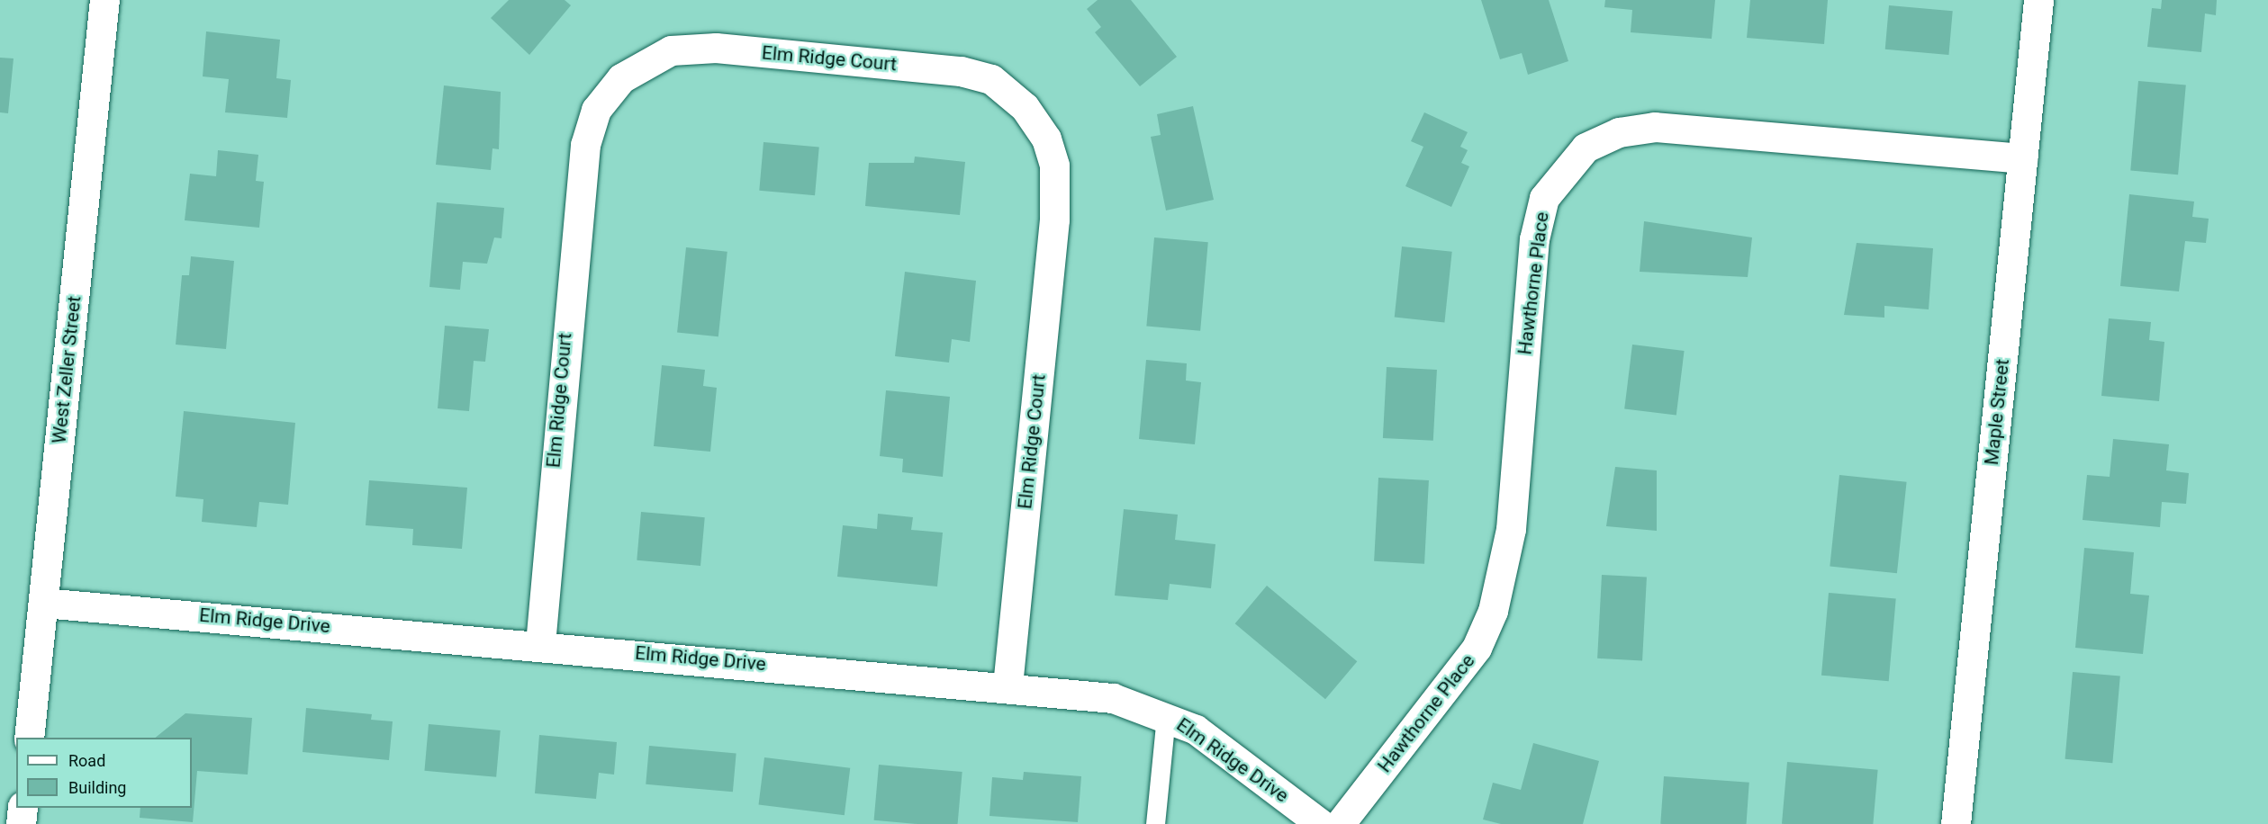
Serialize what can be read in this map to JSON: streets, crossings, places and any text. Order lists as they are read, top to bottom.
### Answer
{
  "streets": {
    "street": [
      "Elm Ridge Court",
      "Hawthorne Place",
      "West Zeller Street",
      "Maple Street",
      "Elm Ridge Drive"
    ]
  },
  "crossings": [
    ["Elm Ridge Court", "Elm Ridge Drive"],
    ["Hawthorne Place", "Maple Street"],
    ["West Zeller Street", "Elm Ridge Drive"]
  ],
  "legend": ["Road", "Building"]
}
